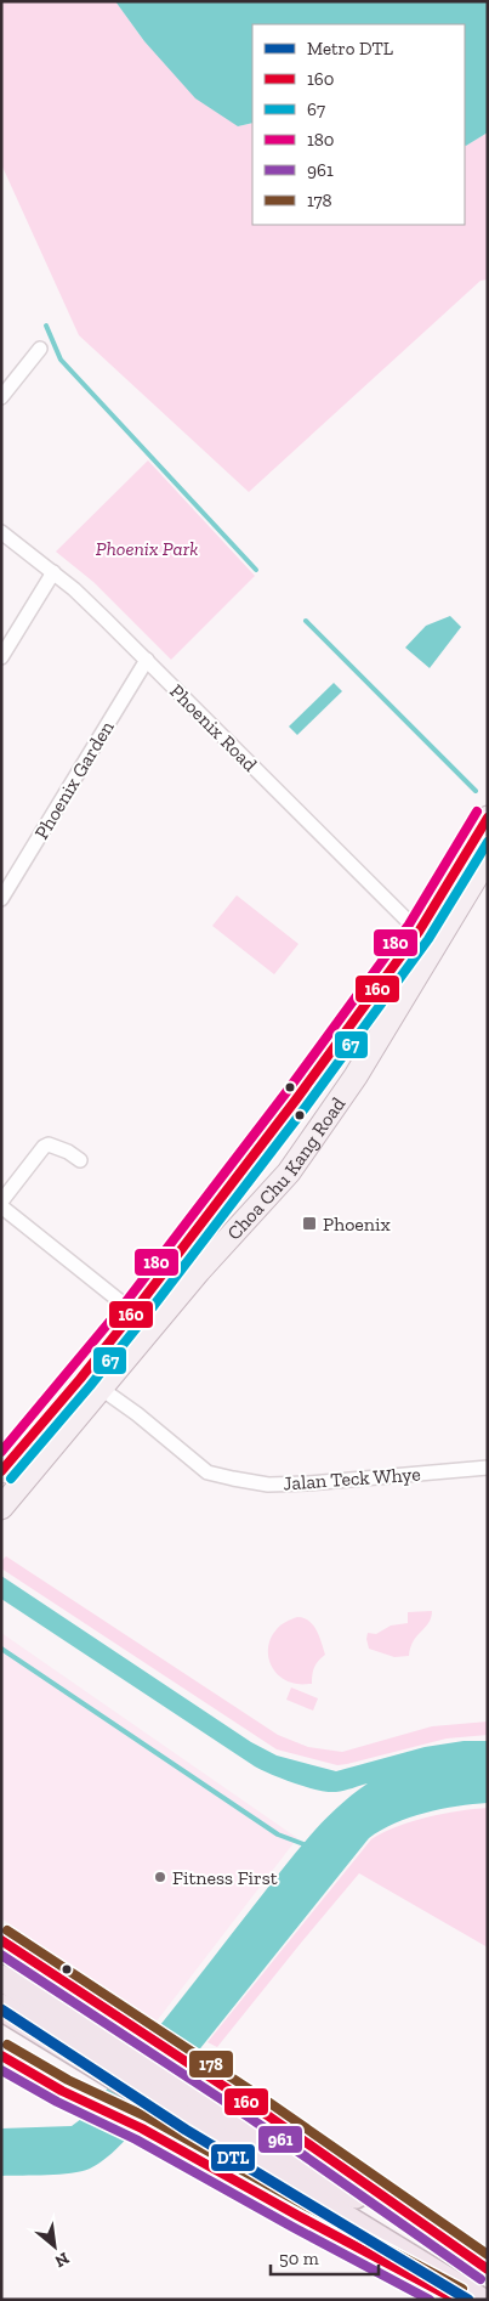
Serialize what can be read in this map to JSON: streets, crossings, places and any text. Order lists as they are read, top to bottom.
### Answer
{
  "streets": {
    "main road": ["Choa Chu Kang Road"],
    "street": ["Phoenix Road", "Phoenix Garden", "Jalan Teck Whye"]
  },
  "crossings": [
    ["Phoenix Road", "Phoenix Garden"],
    ["Phoenix Road", "Choa Chu Kang Road"],
    ["Choa Chu Kang Road", "Jalan Teck Whye"]
  ],
  "parks": ["Phoenix Park"],
  "places": {
    "transit": ["Phoenix"],
    "other": ["Fitness First"]
  },
  "lines": [
    "transit line 180",
    "transit line 160",
    "transit line 67",
    "transit line 178",
    "transit line 961",
    "metro line DTL"
  ],
  "legend": [
    "Metro DTL",
    "160",
    "67",
    "180",
    "961",
    "178"
  ],
  "scale_bar": "50 m",
  "north": "bottom right"
}
